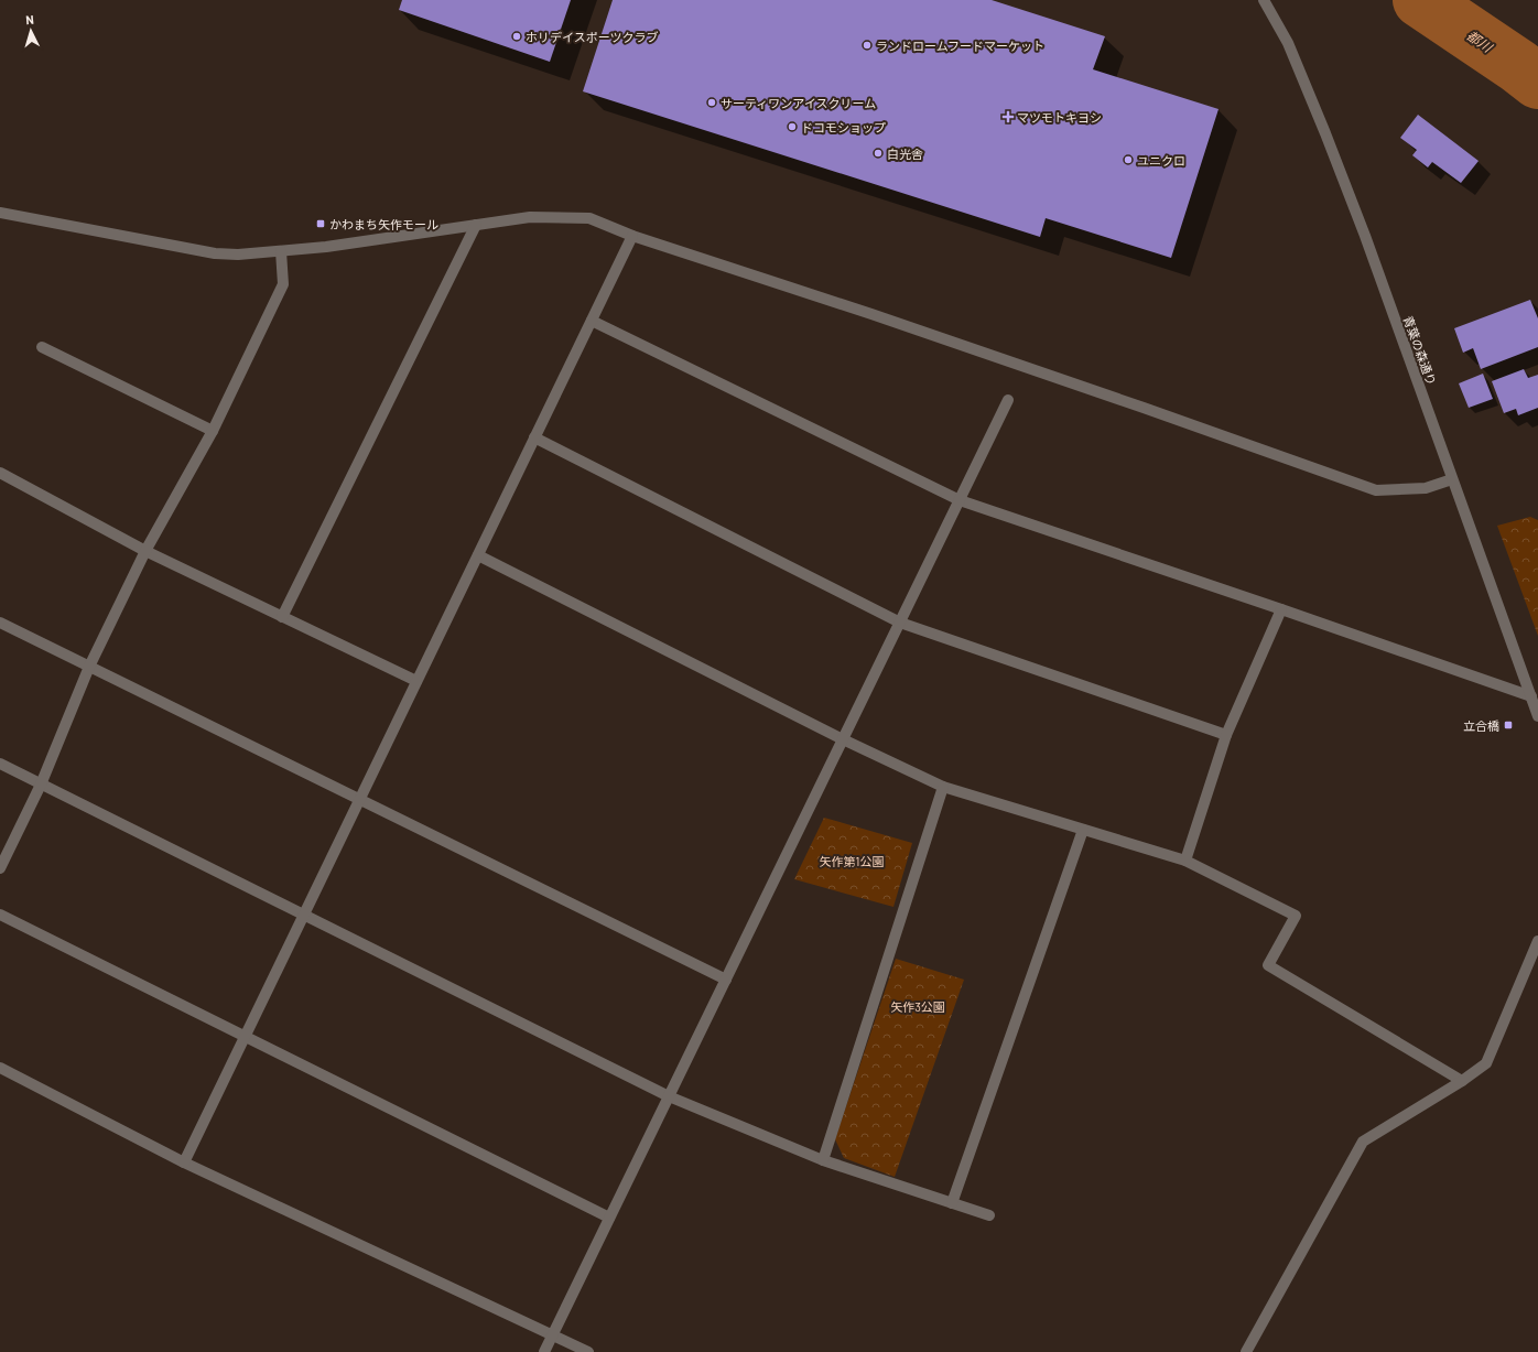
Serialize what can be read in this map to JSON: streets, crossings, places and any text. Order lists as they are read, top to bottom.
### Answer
{
  "streets": {
    "street": ["青葉の森通り"]
  },
  "water": ["都川"],
  "parks": ["矢作第1公園", "矢作3公園"],
  "places": {
    "other": [
      "ホリデイスポーツクラブ",
      "ランドロームフードマーケット",
      "サーティワンアイスクリーム",
      "ドコモショップ",
      "白光舎",
      "ユニクロ"
    ],
    "health": ["マツモトキヨシ"],
    "transit": ["かわまち矢作モール", "立合橋"]
  },
  "north": "top"
}
